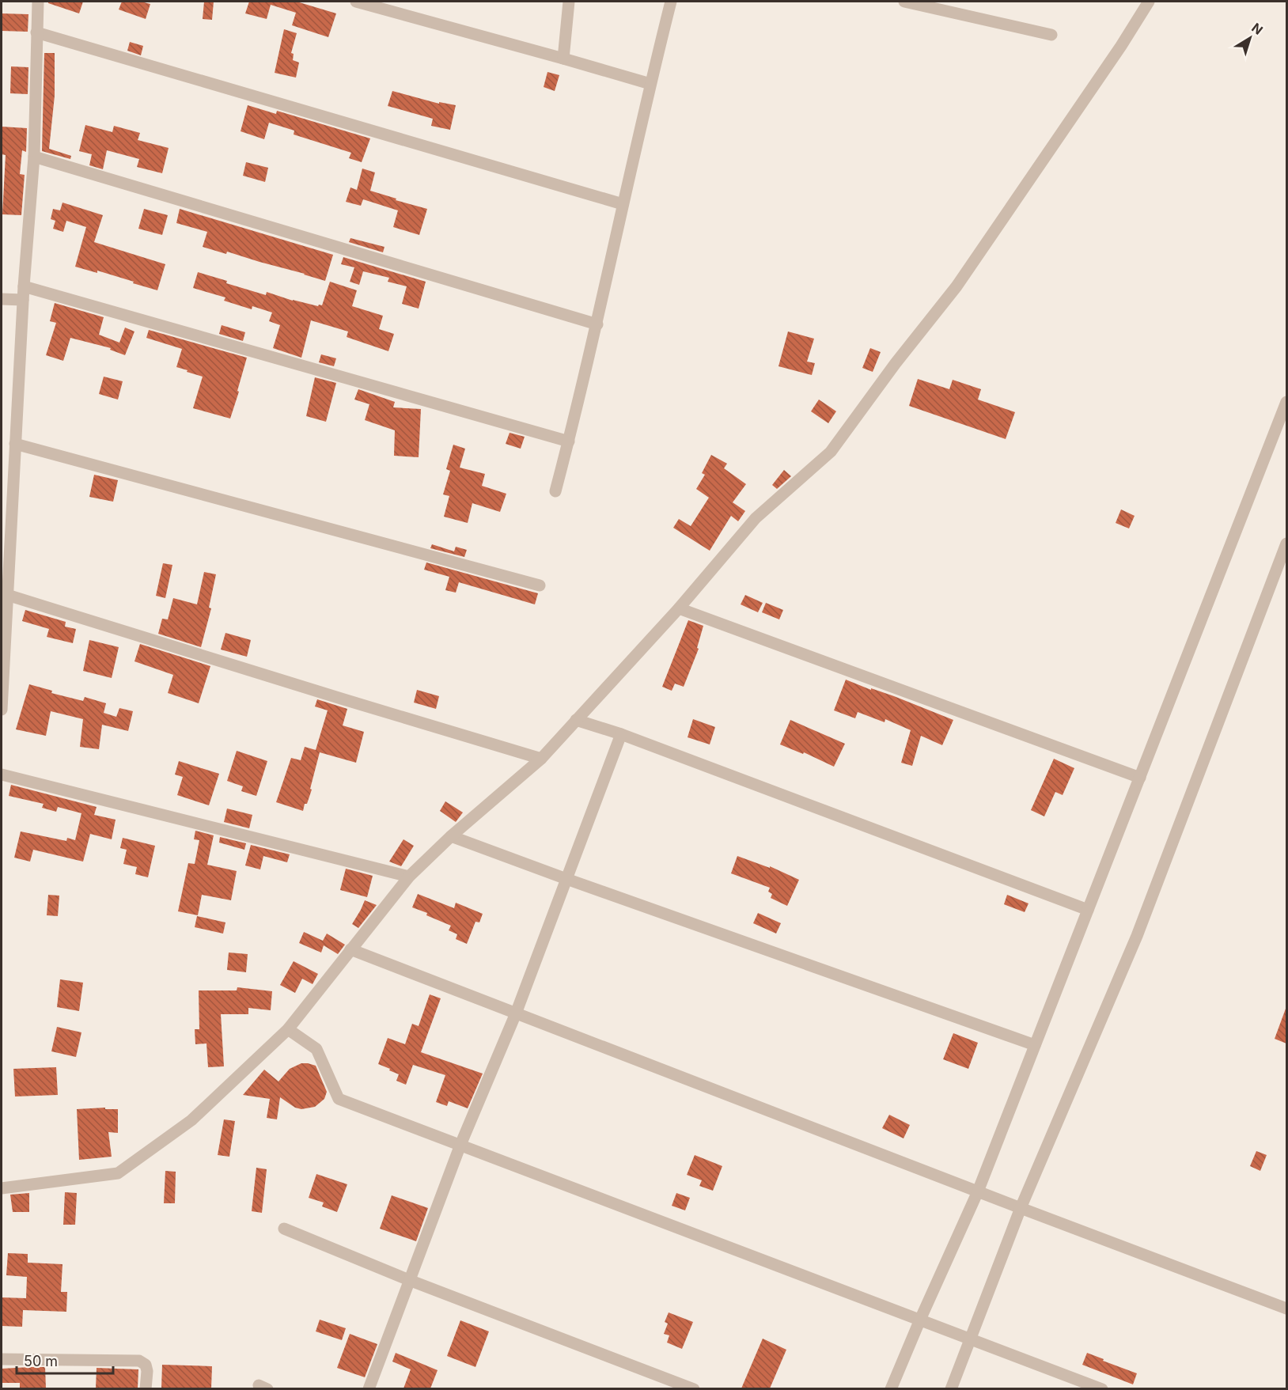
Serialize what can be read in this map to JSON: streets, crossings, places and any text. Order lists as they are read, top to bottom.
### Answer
{
  "scale_bar": "50 m",
  "north": "top right"
}
